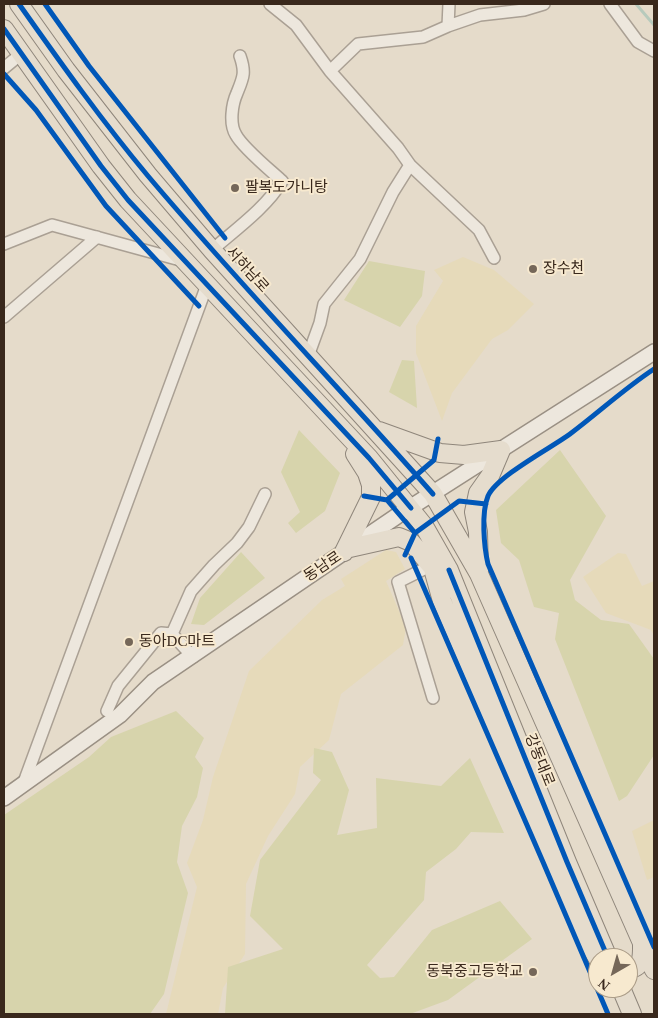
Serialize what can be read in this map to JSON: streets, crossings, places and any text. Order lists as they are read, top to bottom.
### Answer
{
  "streets": {
    "main road": ["서하남로", "동남로", "강동대로"]
  },
  "crossings": [
    ["서하남로", "동남로"],
    ["서하남로", "강동대로"],
    ["동남로", "강동대로"]
  ],
  "places": [
    "팔복도가니탕",
    "장수천",
    "동아DC마트",
    "동북중고등학교"
  ],
  "north": "bottom left"
}
